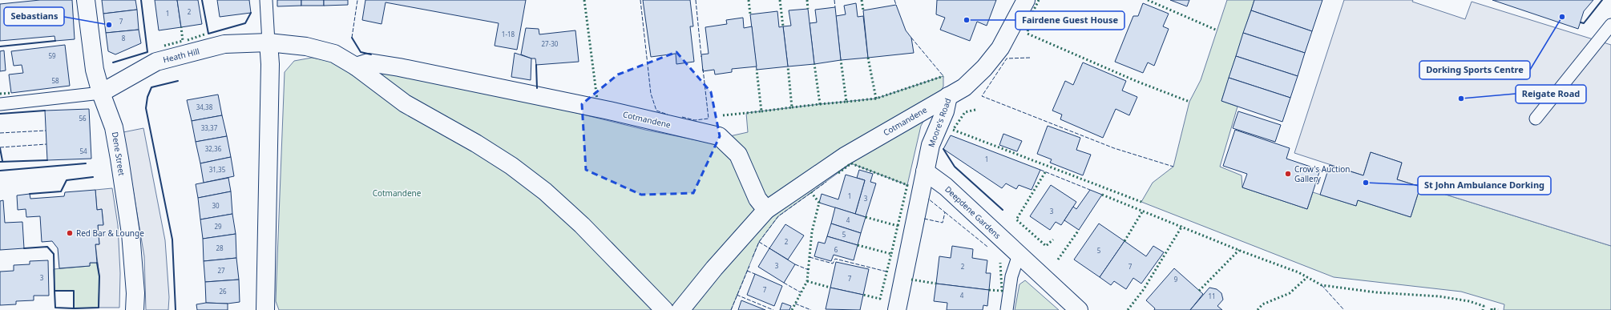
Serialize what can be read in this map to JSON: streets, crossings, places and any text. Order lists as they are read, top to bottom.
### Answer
{
  "streets": {
    "street": [
      "Heath Hill",
      "Cotmandene",
      "Moore's Road",
      "Dene Street",
      "Deepdene Gardens"
    ]
  },
  "crossings": [
    ["Heath Hill", "Dene Street"],
    ["Cotmandene", "Moore's Road"],
    ["Moore's Road", "Deepdene Gardens"]
  ],
  "parks": ["Cotmandene"],
  "places": [
    "Dorking Sports Centre",
    "Fairdene Guest House",
    "Sebastians",
    "Reigate Road",
    "Crow's Auction Gallery",
    "St John Ambulance Dorking",
    "Red Bar & Lounge"
  ],
  "house_numbers": [
    "2",
    "1",
    "7",
    "1-18",
    "8",
    "27-30",
    "59",
    "58",
    "34,38",
    "56",
    "33,37",
    "32,36",
    "54",
    "1",
    "31,35",
    "1",
    "3",
    "30",
    "3",
    "4",
    "29",
    "5",
    "2",
    "28",
    "6",
    "5",
    "3",
    "2",
    "7",
    "27",
    "3",
    "7",
    "9",
    "7",
    "26",
    "4",
    "11"
  ]
}
